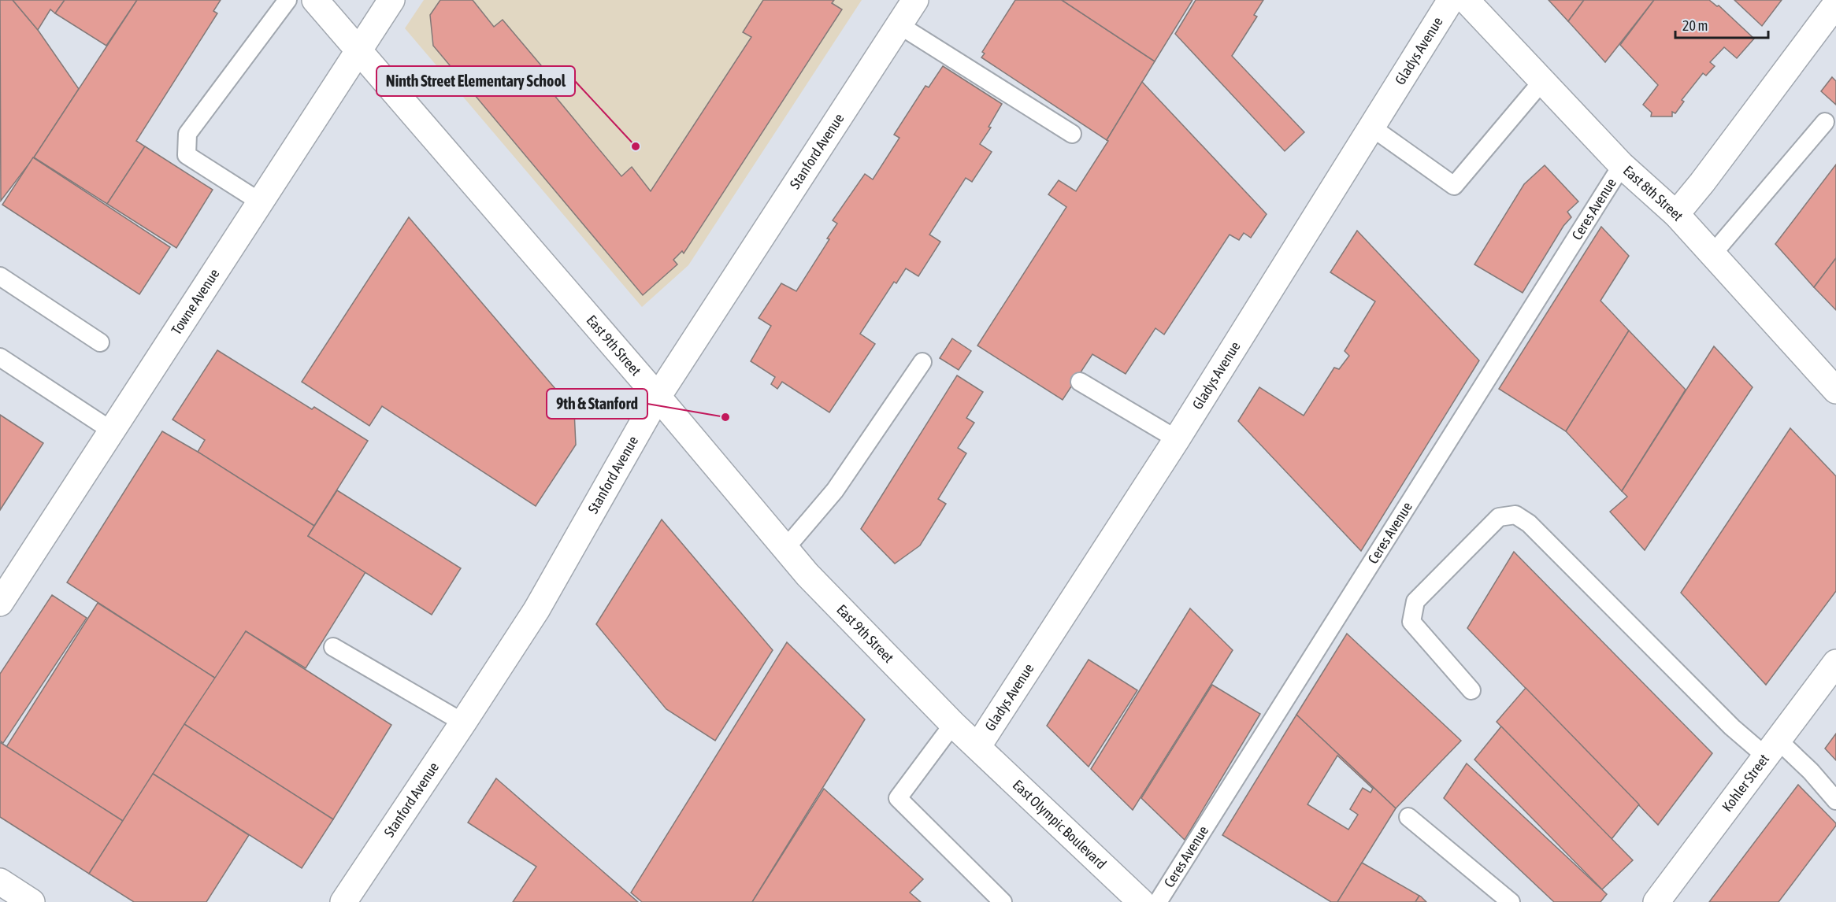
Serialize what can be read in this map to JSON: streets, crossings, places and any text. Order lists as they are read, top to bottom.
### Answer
{
  "streets": {
    "street": [
      "Gladys Avenue",
      "Stanford Avenue",
      "East 8th Street",
      "Towne Avenue",
      "East 9th Street",
      "Kohler Street",
      "East Olympic Boulevard"
    ],
    "lane": ["Ceres Avenue"]
  },
  "crossings": [
    ["Gladys Avenue", "East 9th Street"],
    ["Gladys Avenue", "East Olympic Boulevard"],
    ["Stanford Avenue", "East 9th Street"],
    ["East 8th Street", "Ceres Avenue"],
    ["Towne Avenue", "East 9th Street"],
    ["East 9th Street", "East Olympic Boulevard"]
  ],
  "places": ["Ninth Street Elementary School", "9th & Stanford"],
  "scale_bar": "20 m"
}
